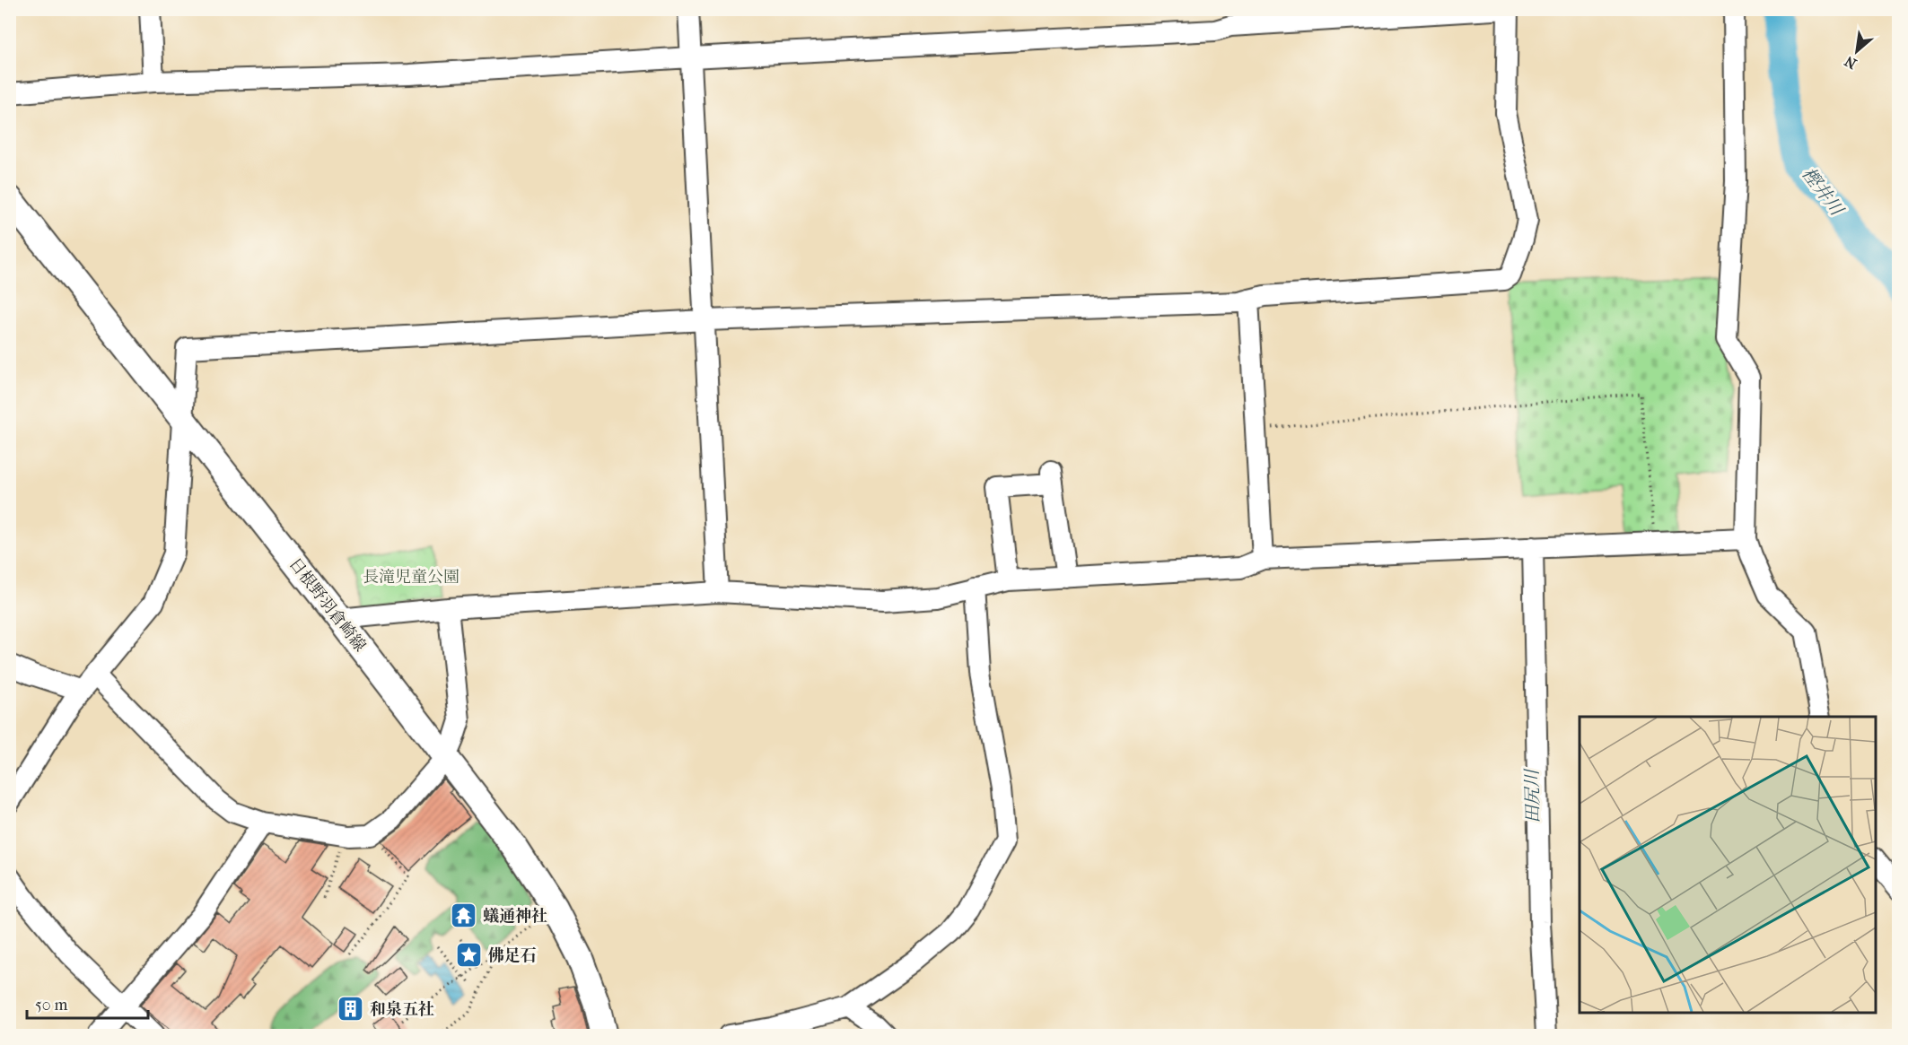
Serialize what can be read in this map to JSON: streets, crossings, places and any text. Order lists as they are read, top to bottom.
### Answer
{
  "streets": {
    "main road": ["日根野羽倉崎線"]
  },
  "water": ["樫井川", "田尻川"],
  "parks": ["長滝児童公園"],
  "places": {
    "temple": ["蟻通神社"],
    "place": ["佛足石"],
    "building": ["和泉五社"]
  },
  "scale_bar": "50 m",
  "north": "bottom left"
}
